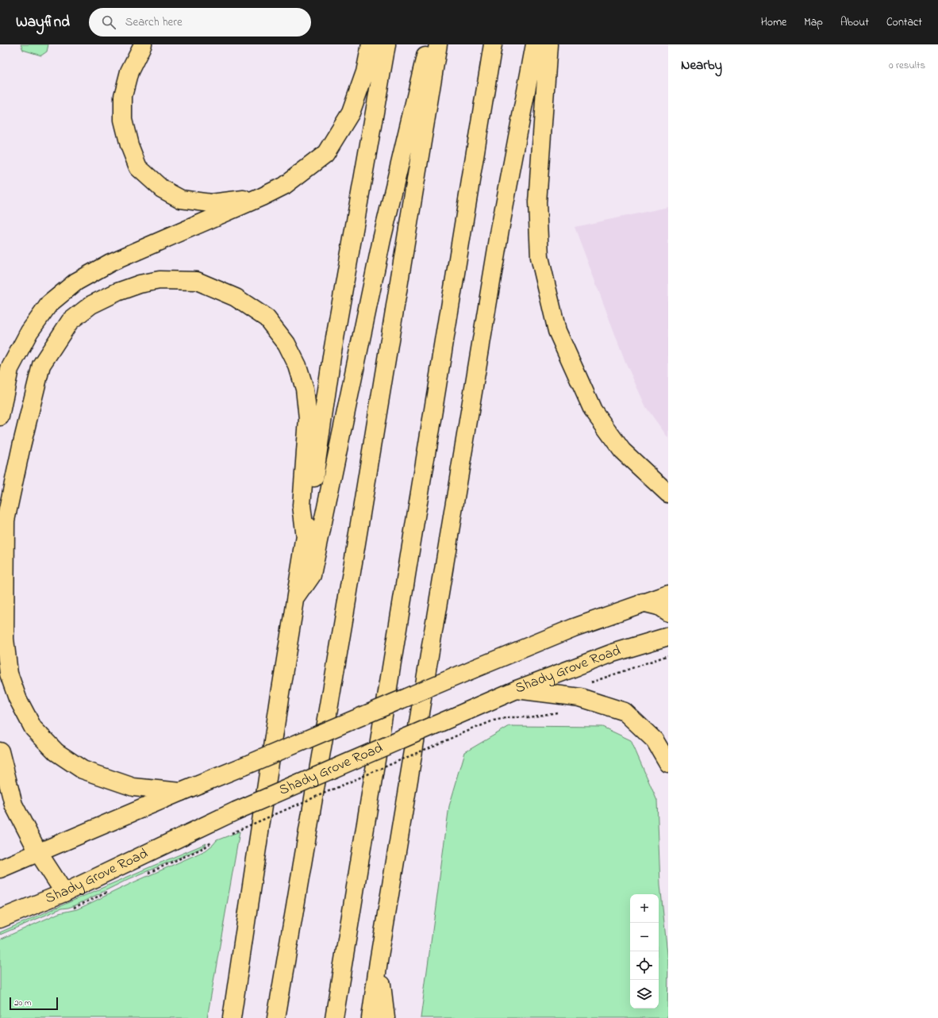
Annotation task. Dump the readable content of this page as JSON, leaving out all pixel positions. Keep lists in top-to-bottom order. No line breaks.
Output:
{"streets":{"main road":["Shady Grove Road"]},"scale_bar":"20 m","page":{"header":"Wayfind","search":"Search here","nav":["Home","Map","About","Contact"],"heading":["Nearby","0 results"],"map_buttons":["+","−"],"scale":"20 m"}}
